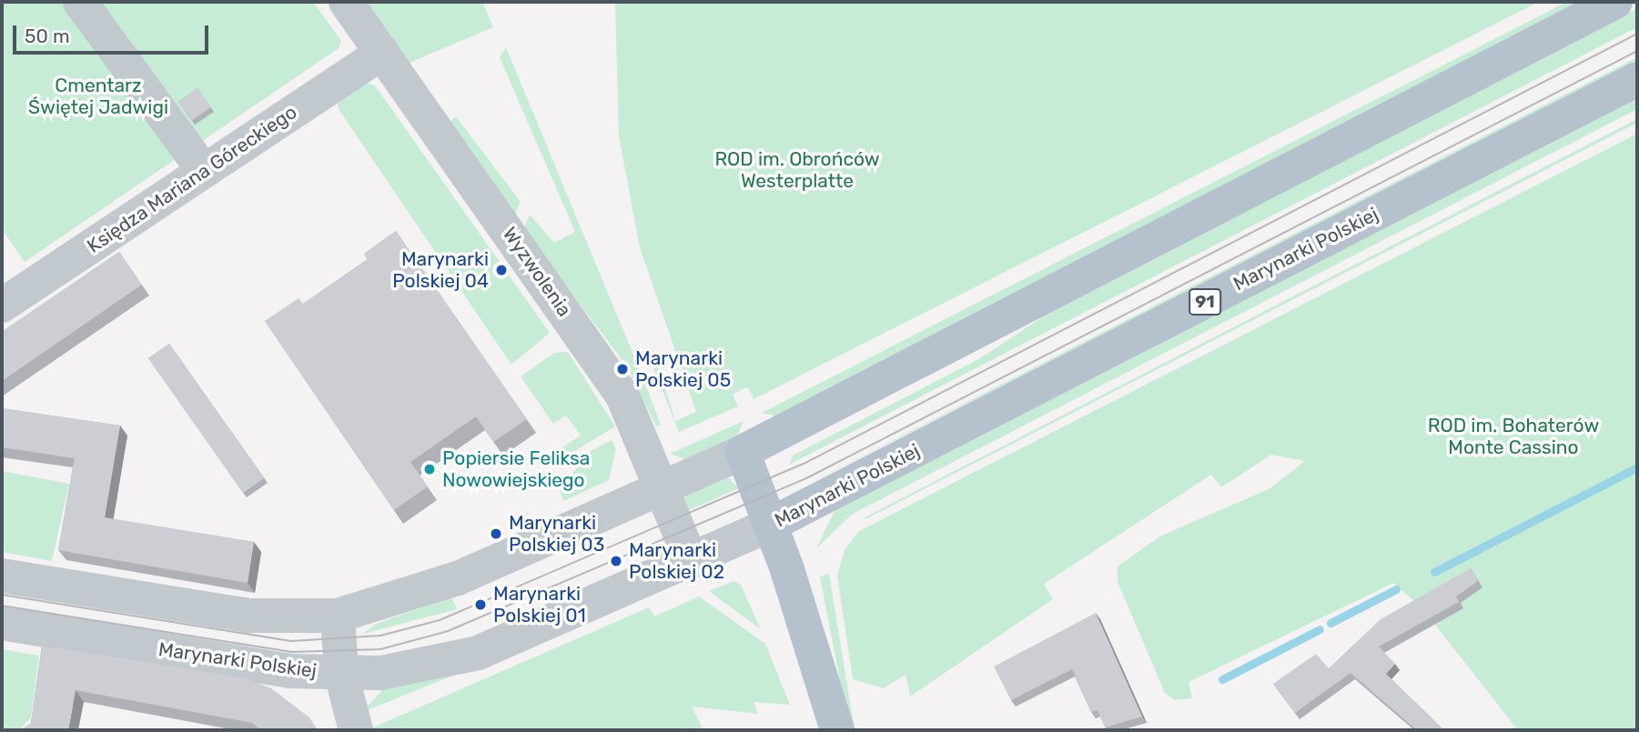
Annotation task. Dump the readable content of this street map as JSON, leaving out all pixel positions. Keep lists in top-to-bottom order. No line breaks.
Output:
{"streets":{"main road":["Marynarki Polskiej","91"],"street":["Księdza Mariana Góreckiego","Wyzwolenia"]},"crossings":[["Księdza Mariana Góreckiego","Wyzwolenia"],["Marynarki Polskiej","Wyzwolenia"]],"parks":["Cmentarz Świętej Jadwigi","ROD im. Obrońców Westerplatte","ROD im. Bohaterów Monte Cassino"],"places":["Marynarki Polskiej 04","Marynarki Polskiej 05","Popiersie Feliksa Nowowiejskiego","Marynarki Polskiej 03","Marynarki Polskiej 02","Marynarki Polskiej 01"],"scale_bar":"50 m"}
